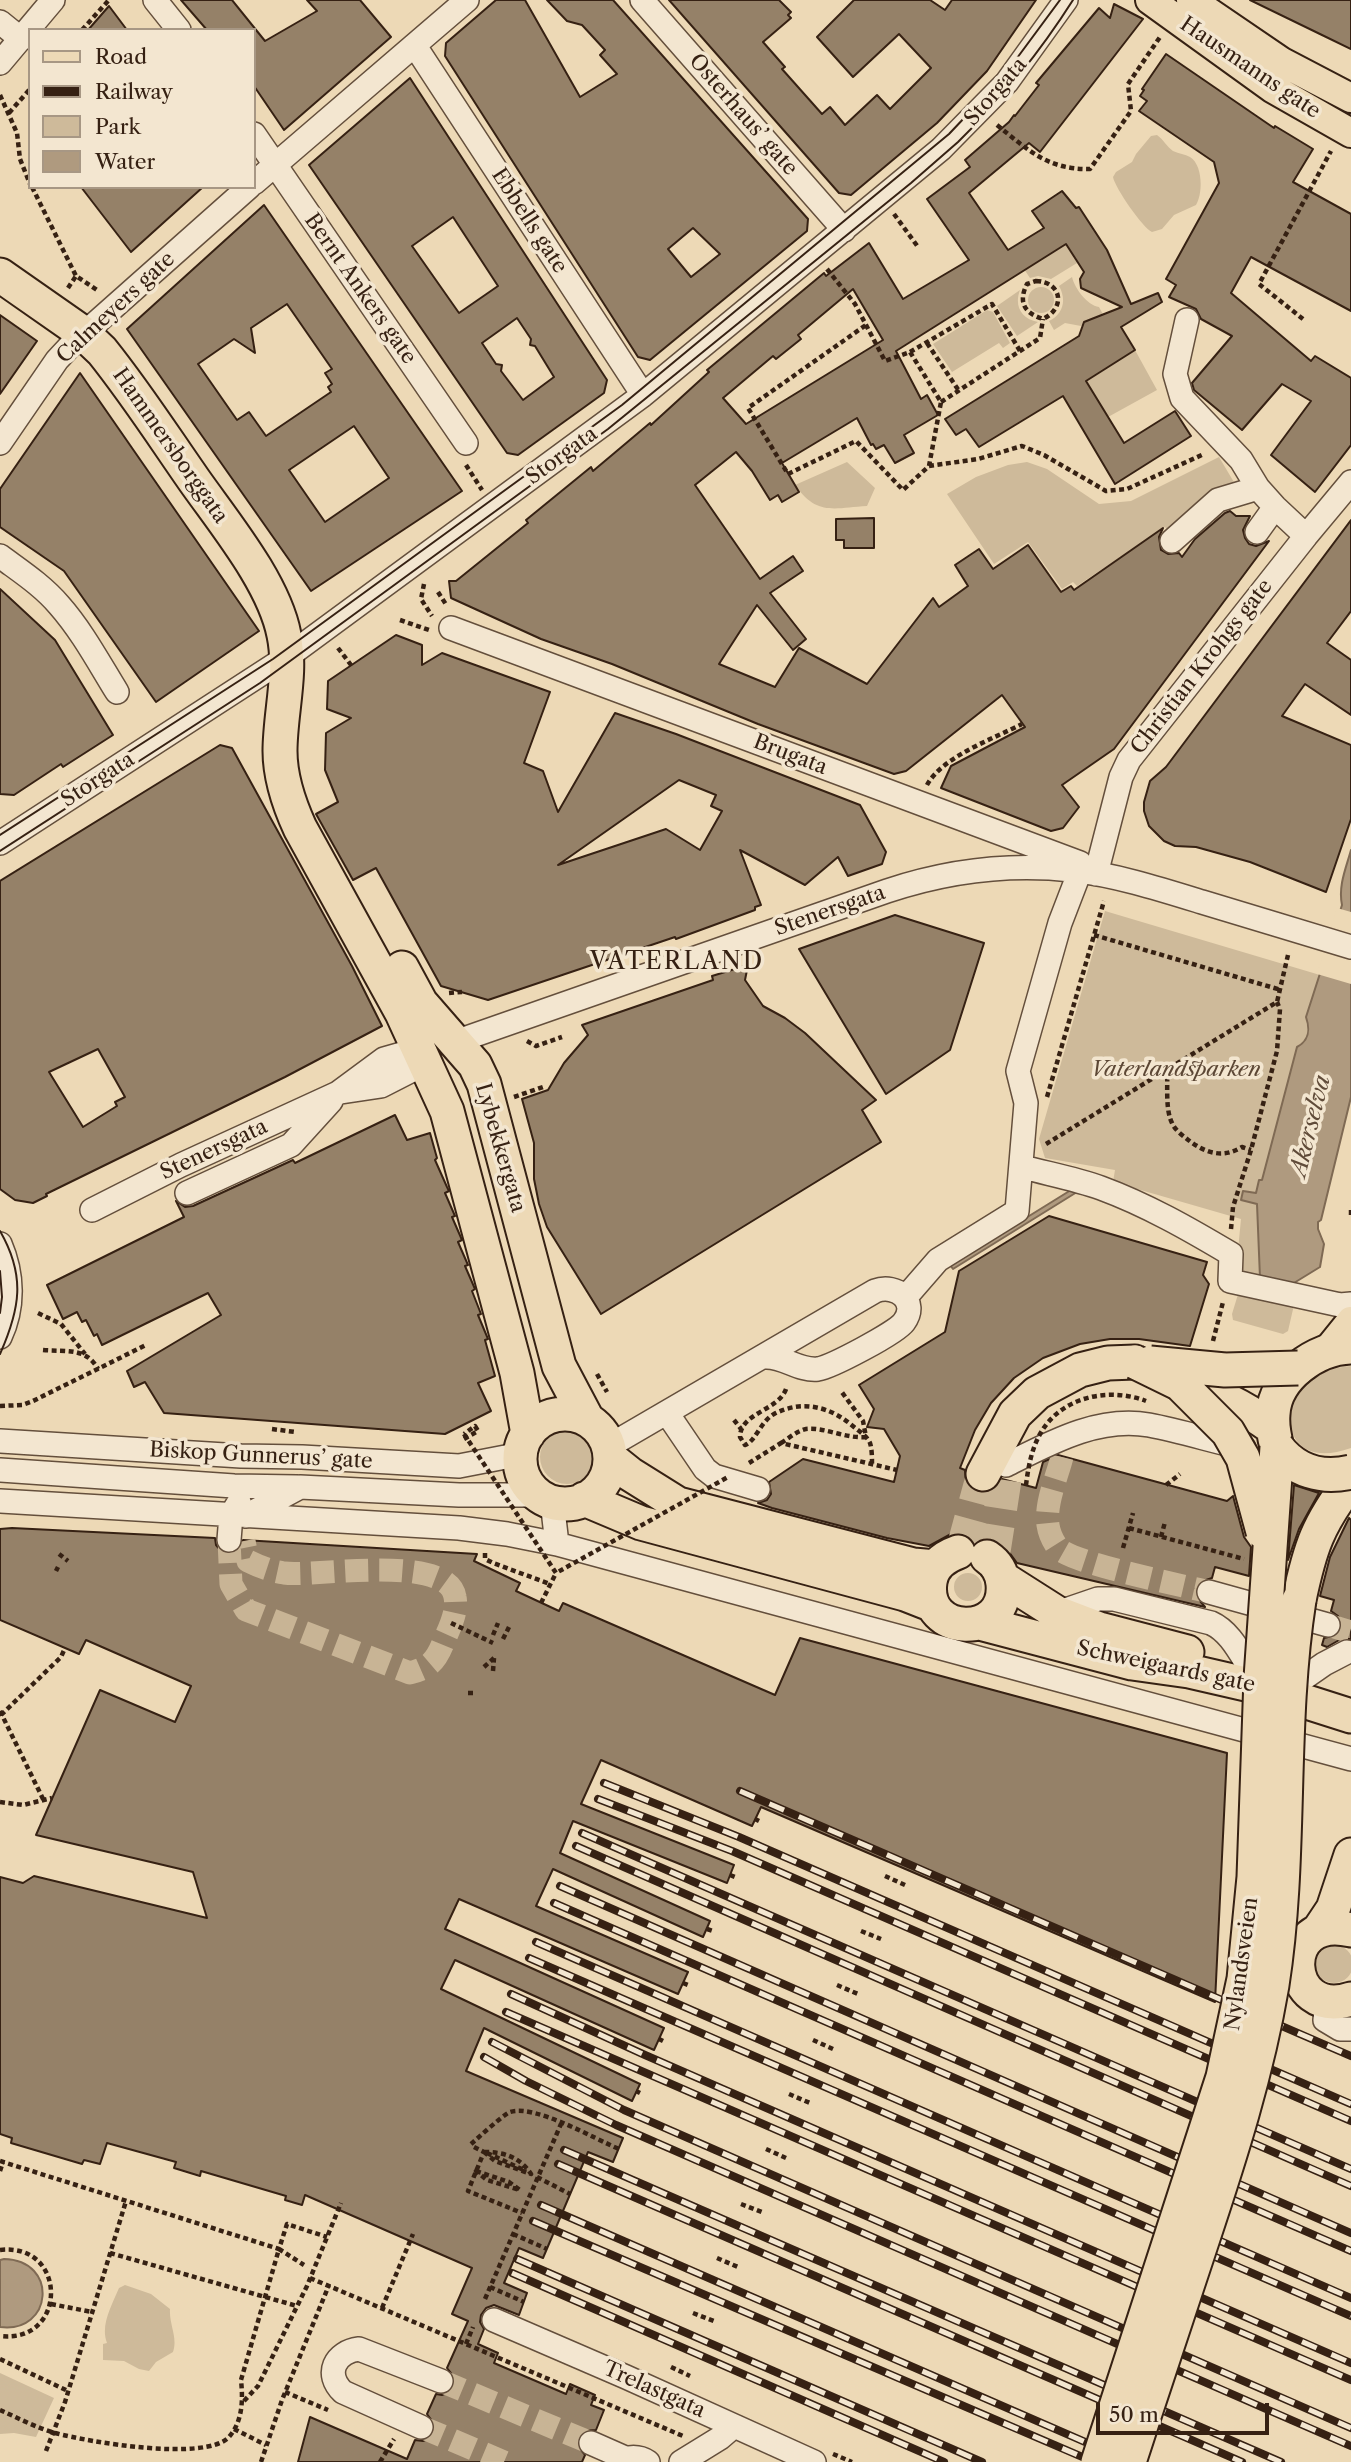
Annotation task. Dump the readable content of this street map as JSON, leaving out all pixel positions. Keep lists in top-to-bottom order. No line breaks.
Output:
{"streets":{"highway":["Hammersborggata","Lybekkergata","Schweigaards gate","Nylandsveien"],"main road":["Hausmanns gate"],"street":["Storgata","Osterhaus’ gate","Ebbells gate","Bernt Ankers gate","Calmeyers gate","Christian Krohgs gate","Brugata","Stenersgata","Biskop Gunnerus’ gate","Trelastgata"]},"crossings":[["Storgata","Osterhaus’ gate"],["Storgata","Ebbells gate"],["Storgata","Hammersborggata"],["Storgata","Lybekkergata"],["Calmeyers gate","Hammersborggata"],["Hammersborggata","Lybekkergata"],["Christian Krohgs gate","Brugata"],["Christian Krohgs gate","Stenersgata"],["Brugata","Stenersgata"],["Stenersgata","Lybekkergata"],["Lybekkergata","Biskop Gunnerus’ gate"],["Lybekkergata","Schweigaards gate"],["Biskop Gunnerus’ gate","Schweigaards gate"]],"districts":["VATERLAND"],"water":["Akerselva"],"parks":["Vaterlandsparken"],"legend":["Road","Railway","Park","Water"],"scale_bar":"50 m"}
